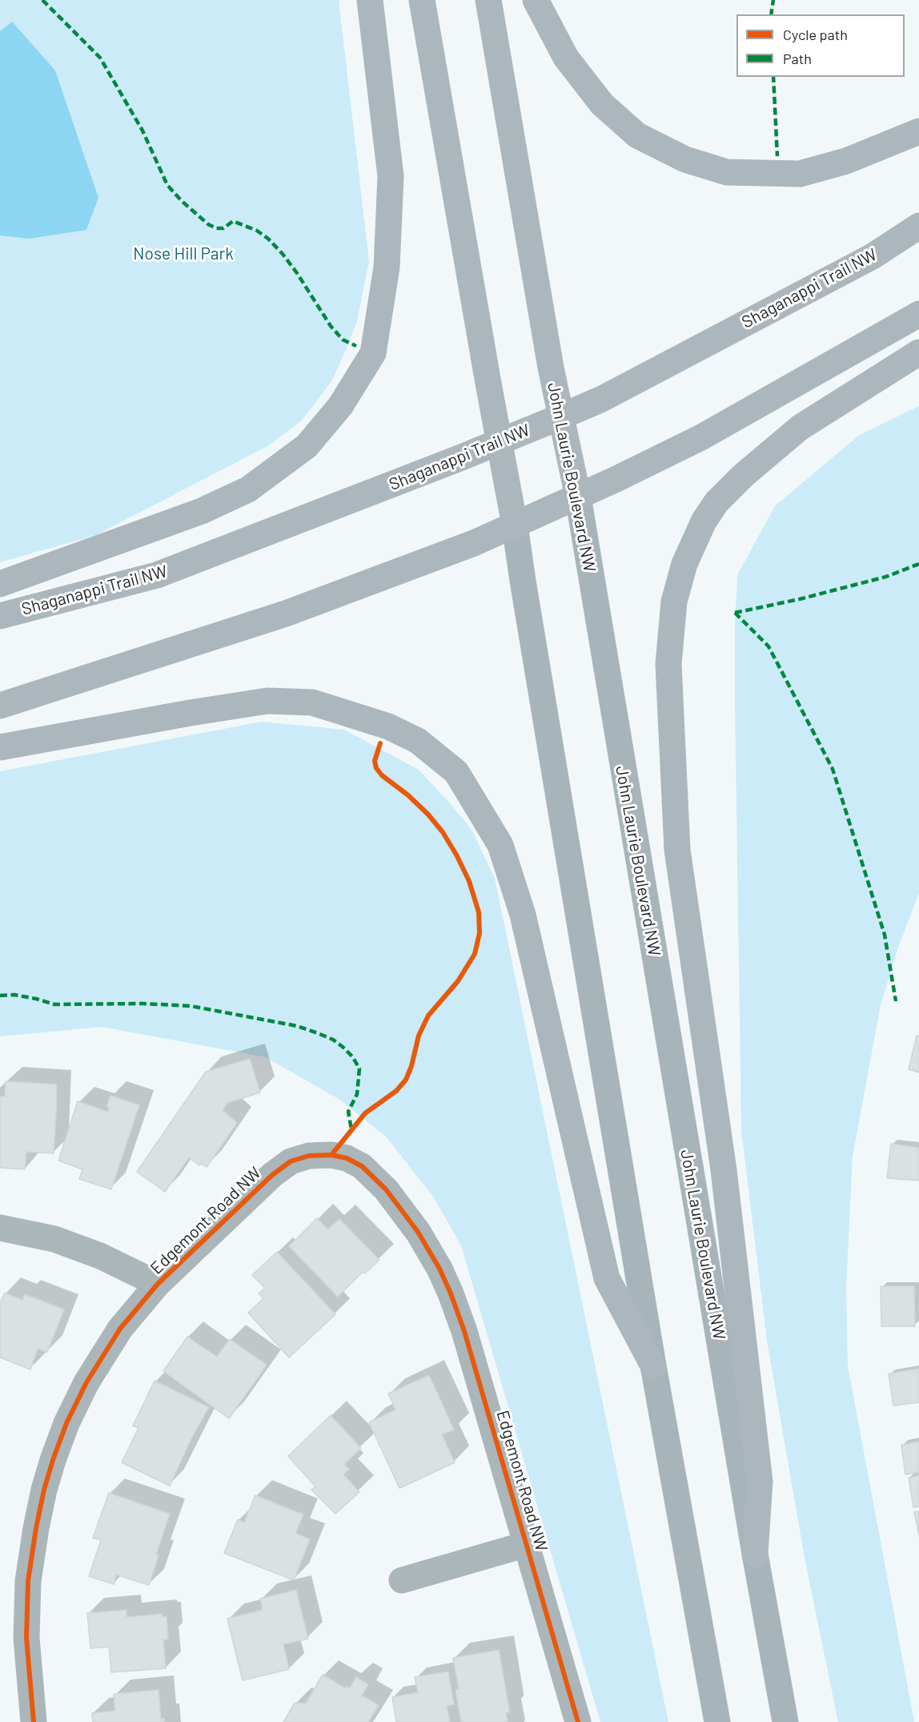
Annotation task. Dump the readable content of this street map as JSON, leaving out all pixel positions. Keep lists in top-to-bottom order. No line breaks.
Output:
{"streets":{"main road":["Shaganappi Trail NW","John Laurie Boulevard NW"],"street":["Edgemont Road NW"]},"crossings":[["Shaganappi Trail NW","John Laurie Boulevard NW"]],"parks":["Nose Hill Park"],"legend":["Cycle path","Path"]}
